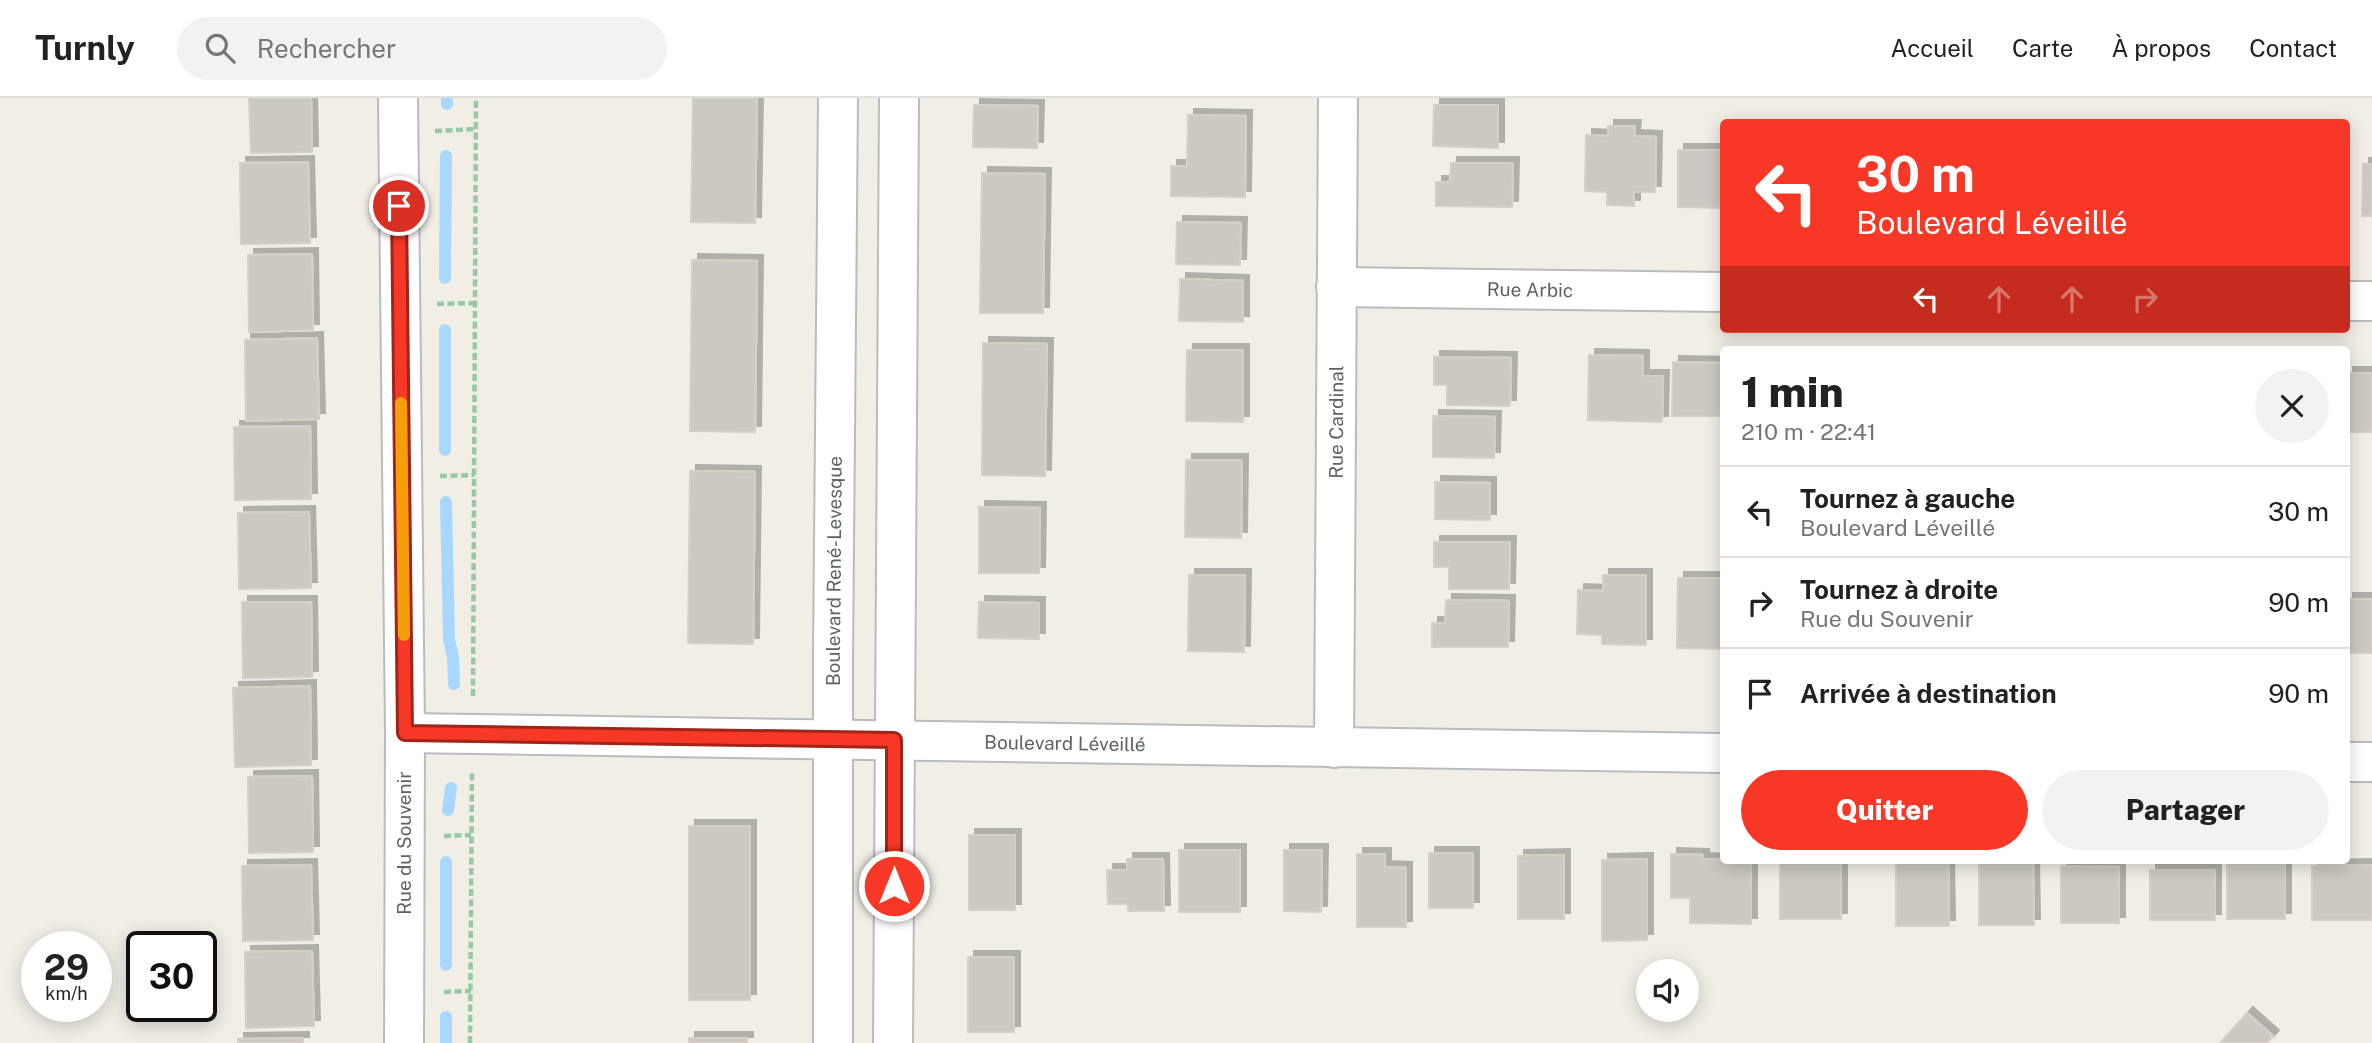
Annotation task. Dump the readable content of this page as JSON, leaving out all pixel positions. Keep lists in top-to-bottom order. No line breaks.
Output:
{"streets":{"street":["Rue Arbic","Rue Cardinal","Boulevard René-Levesque","Boulevard Léveillé","Rue du Souvenir"]},"crossings":[["Rue Arbic","Rue Cardinal"],["Rue Cardinal","Boulevard Léveillé"],["Boulevard René-Levesque","Boulevard Léveillé"],["Boulevard Léveillé","Rue du Souvenir"]],"page":{"header":"Turnly","search":"Rechercher","nav":["Accueil","Carte","À propos","Contact"],"turn":["30 m","Boulevard Léveillé"],"heading":["1 min","210 m · 22:41"],"list":[{"name":"Tournez à gauche","note":"Boulevard Léveillé","value":"30 m"},{"name":"Tournez à droite","note":"Rue du Souvenir","value":"90 m"},{"name":"Arrivée à destination","value":"90 m"}],"buttons":["Quitter","Partager"],"speed":"29 km/h","limit":"30"}}
